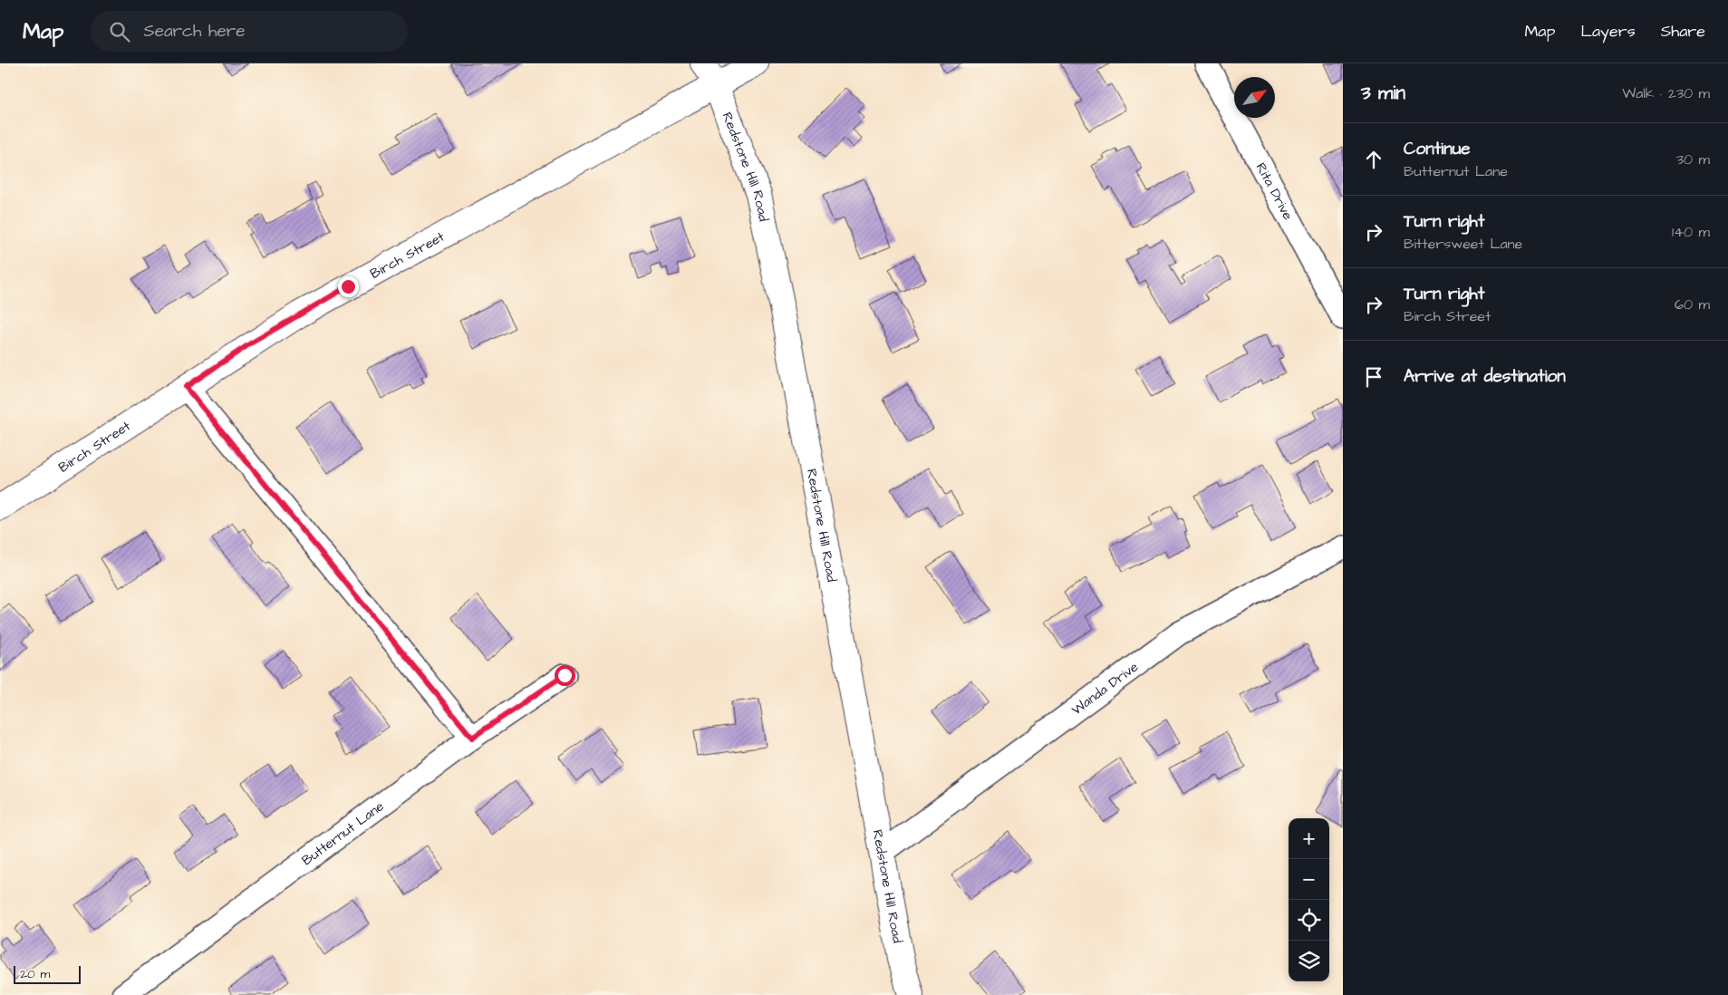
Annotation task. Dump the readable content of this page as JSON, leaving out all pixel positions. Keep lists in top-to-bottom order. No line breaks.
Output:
{"streets":{"main road":["Redstone Hill Road","Birch Street"],"street":["Rita Drive","Wanda Drive","Butternut Lane"]},"crossings":[["Redstone Hill Road","Birch Street"],["Redstone Hill Road","Wanda Drive"]],"scale_bar":"20 m","north":"top right","page":{"header":"Map","search":"Search here","nav":["Map","Layers","Share"],"heading":["3 min","Walk · 230 m"],"list":[["Continue","Butternut Lane","30 m"],["Turn right","Bittersweet Lane","140 m"],["Turn right","Birch Street","60 m"],"Arrive at destination"],"map_buttons":["+","−"],"scale":"20 m"}}
